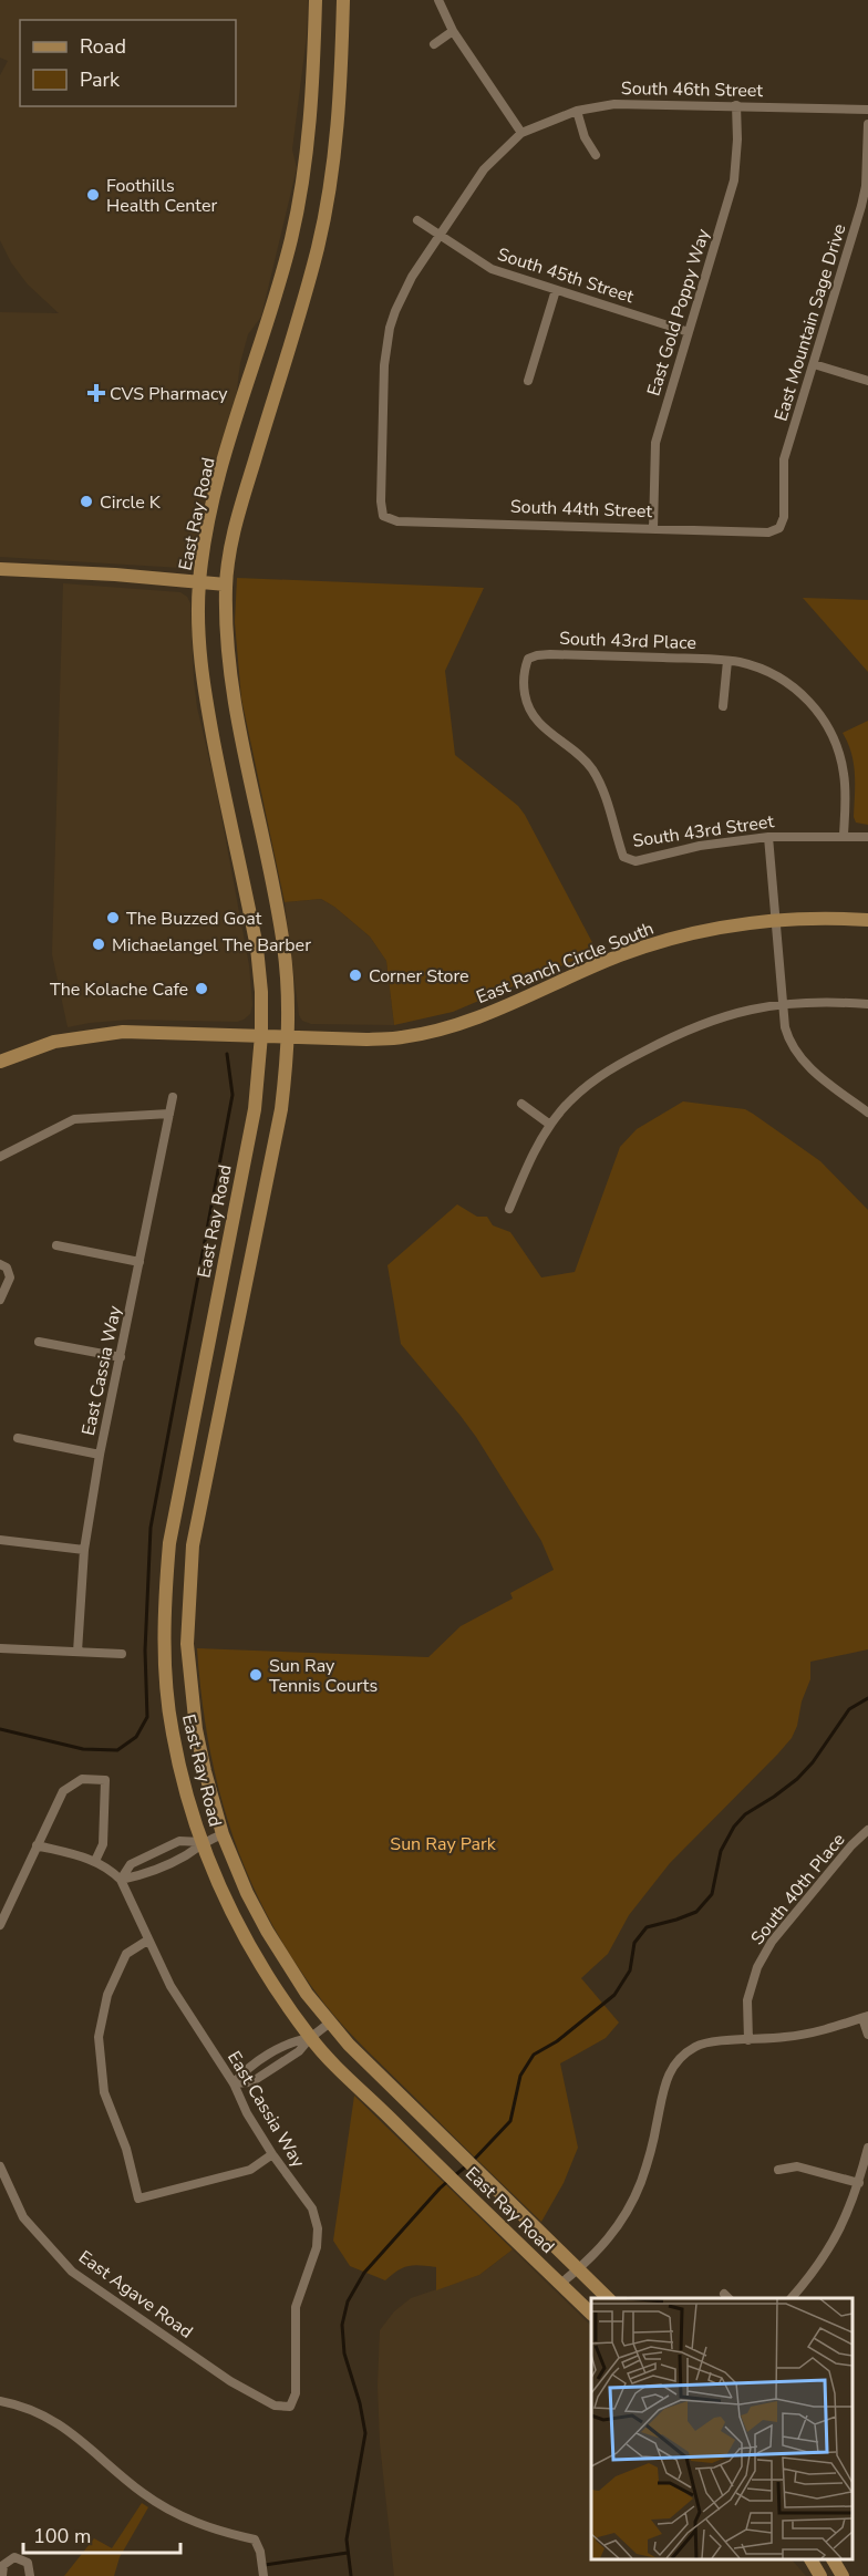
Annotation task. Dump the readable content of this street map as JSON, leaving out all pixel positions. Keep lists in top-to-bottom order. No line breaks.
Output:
{"streets":{"main road":["East Ray Road","East Ranch Circle South"],"street":["South 46th Street","South 45th Street","East Gold Poppy Way","East Mountain Sage Drive","South 44th Street","South 43rd Place","South 43rd Street","East Cassia Way","South 40th Place","East Agave Road"]},"crossings":[["South 46th Street","East Gold Poppy Way"],["South 45th Street","East Gold Poppy Way"],["South 45th Street","South 44th Street"],["East Gold Poppy Way","South 44th Street"],["East Mountain Sage Drive","South 44th Street"],["East Ray Road","East Ranch Circle South"],["South 43rd Place","South 43rd Street"],["East Cassia Way","East Agave Road"]],"parks":["Sun Ray Park"],"places":{"other":["Foothills Health Center","Circle K","The Buzzed Goat","Michaelangel The Barber","Corner Store","The Kolache Cafe","Sun Ray Tennis Courts"],"health":["CVS Pharmacy"]},"legend":["Road","Park"],"scale_bar":"100 m"}
